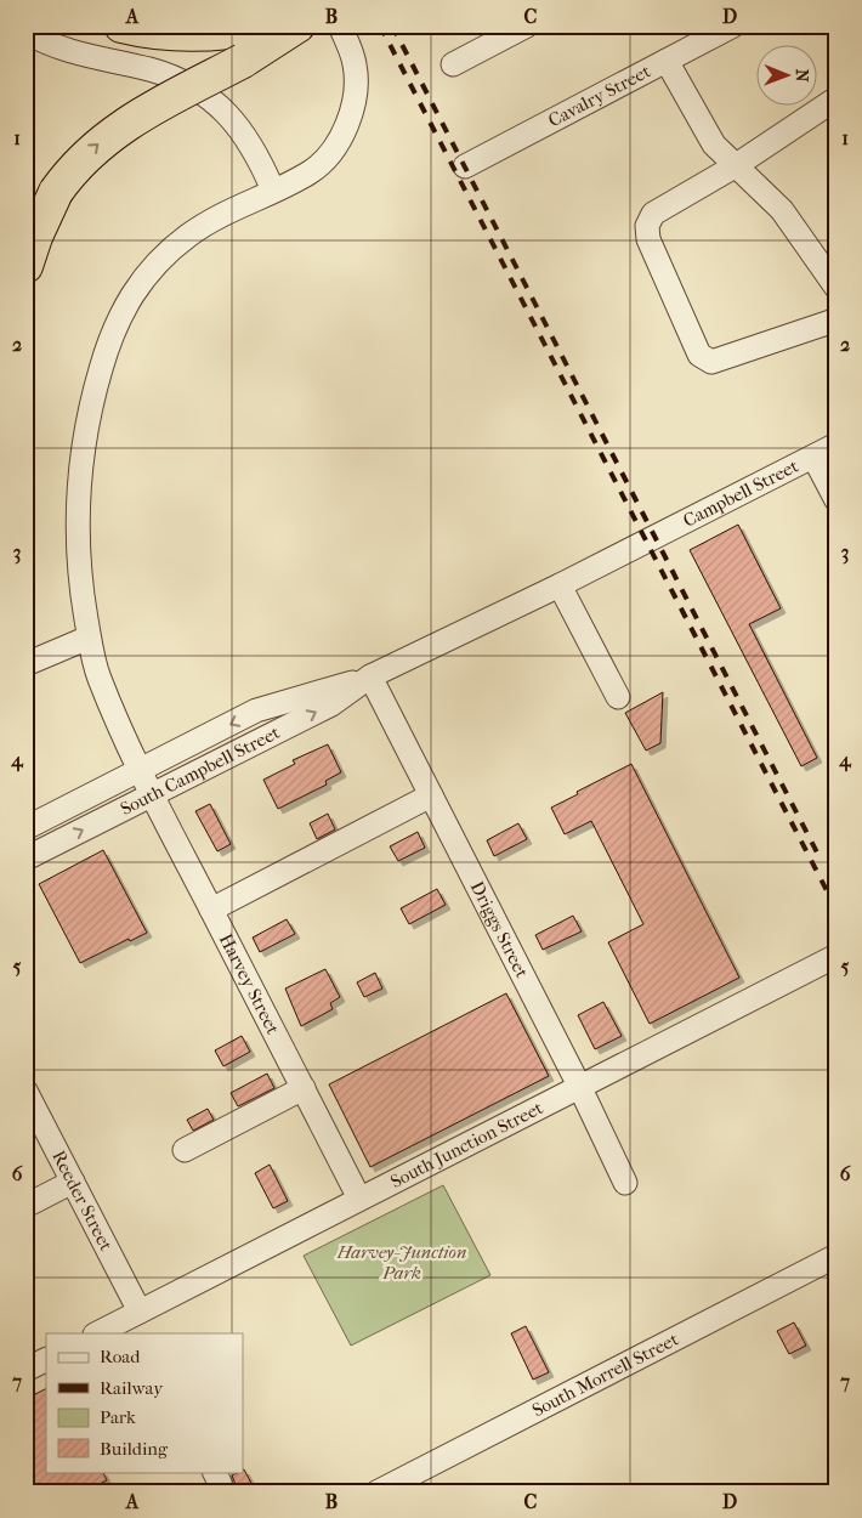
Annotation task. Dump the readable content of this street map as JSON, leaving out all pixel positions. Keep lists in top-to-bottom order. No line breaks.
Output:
{"streets":{"street":["Cavalry Street","Campbell Street","South Campbell Street","Driggs Street","Harvey Street","South Junction Street","Reeder Street","South Morrell Street"]},"crossings":[["Campbell Street","South Campbell Street"],["South Campbell Street","Driggs Street"],["South Campbell Street","Harvey Street"],["Driggs Street","South Junction Street"],["Harvey Street","South Junction Street"],["South Junction Street","Reeder Street"]],"parks":["Harvey-Junction Park"],"legend":["Road","Railway","Park","Building"],"north":"right","grid":{"columns":["A","B","C","D"],"rows":["1","2","3","4","5","6","7"]}}
